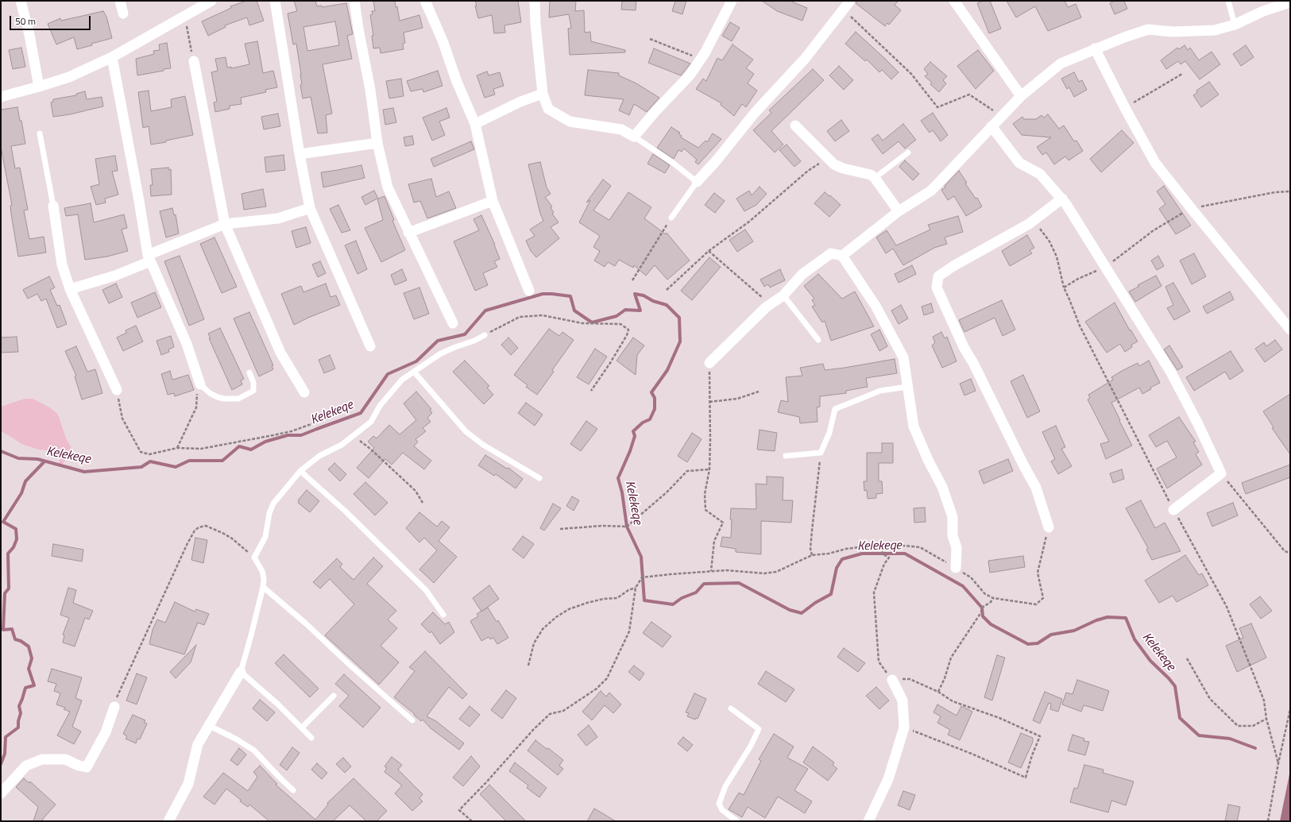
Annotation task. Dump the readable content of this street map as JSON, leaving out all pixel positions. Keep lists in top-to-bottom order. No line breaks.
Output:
{"water":["Kelekeqe"],"scale_bar":"50 m"}
